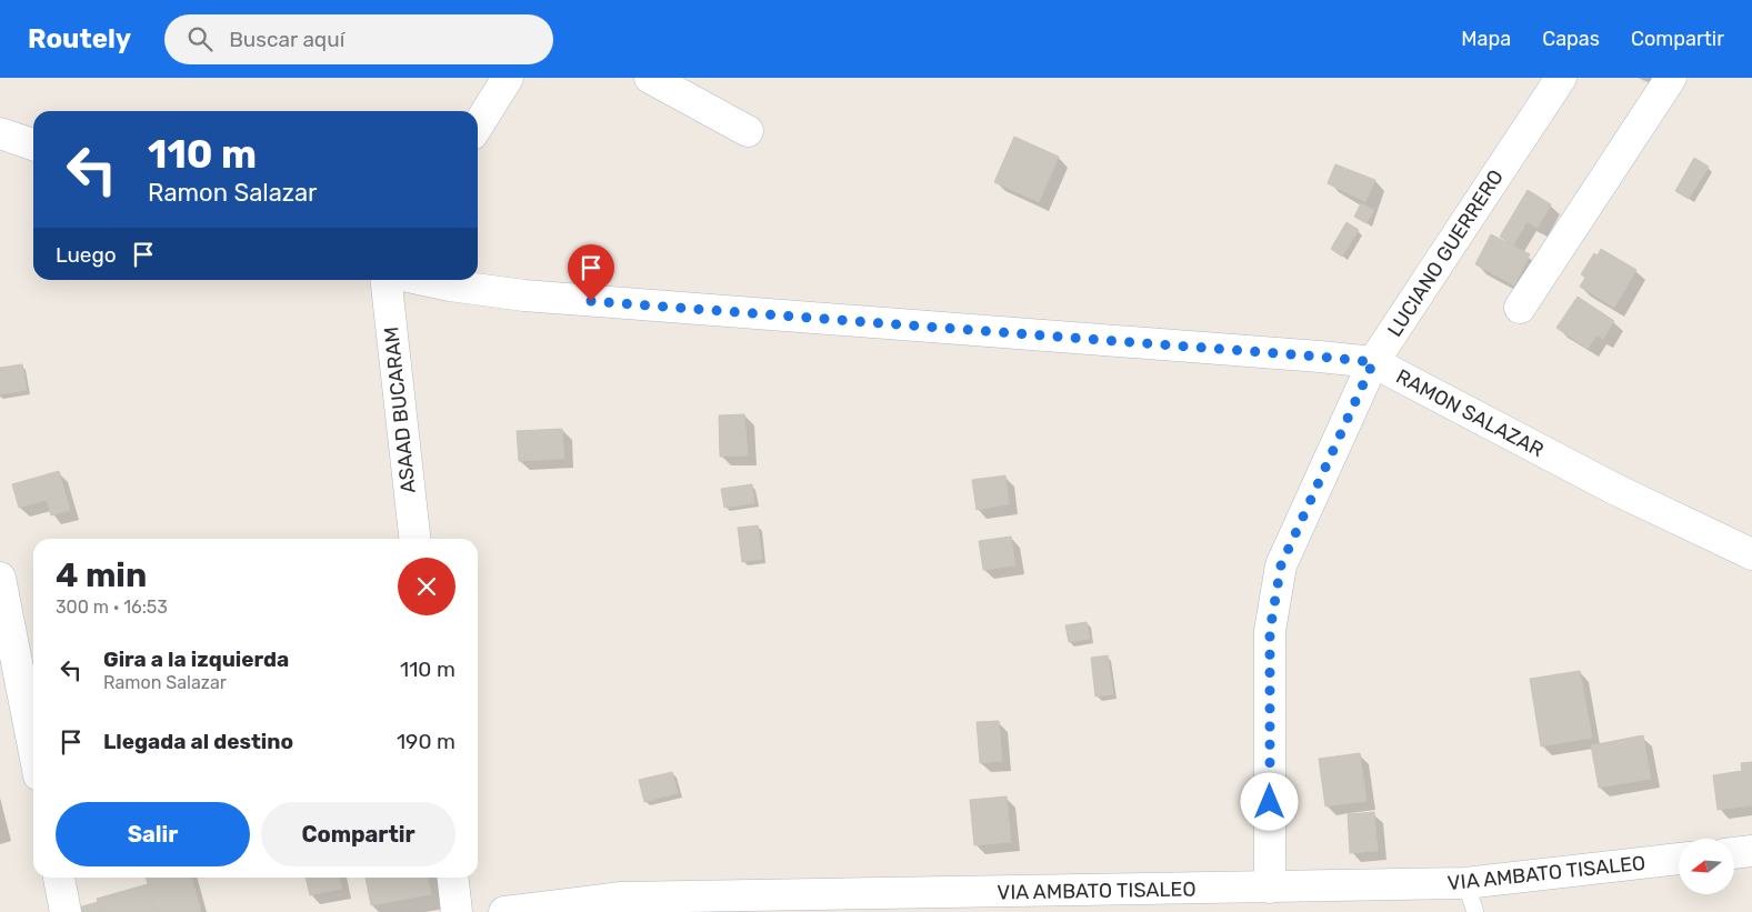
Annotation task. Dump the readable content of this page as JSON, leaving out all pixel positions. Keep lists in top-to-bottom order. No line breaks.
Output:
{"streets":{"street":["LUCIANO GUERRERO","ASAAD BUCARAM","RAMON SALAZAR","VIA AMBATO TISALEO"]},"crossings":[["LUCIANO GUERRERO","RAMON SALAZAR"],["LUCIANO GUERRERO","VIA AMBATO TISALEO"]],"north":"left","page":{"header":"Routely","search":"Buscar aquí","nav":["Mapa","Capas","Compartir"],"turn":["110 m","Ramon Salazar"],"then":"Luego","heading":["4 min","300 m · 16:53"],"list":[{"name":"Gira a la izquierda","note":"Ramon Salazar","value":"110 m"},{"name":"Llegada al destino","value":"190 m"}],"buttons":["Salir","Compartir"]}}
